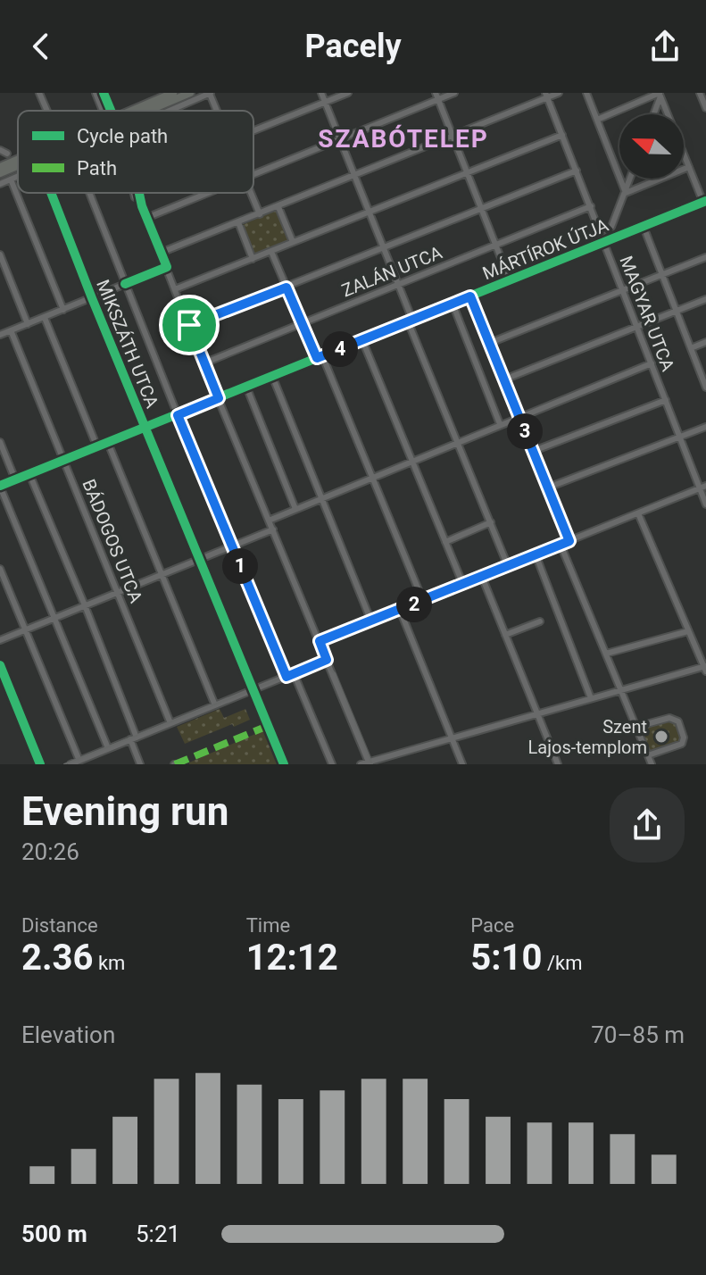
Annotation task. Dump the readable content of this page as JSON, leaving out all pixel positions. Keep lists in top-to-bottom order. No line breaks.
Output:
{"streets":{"street":["MÁRTÍROK ÚTJA","ZALÁN UTCA","MAGYAR UTCA","MIKSZÁTH UTCA","BÁDOGOS UTCA"]},"crossings":[["MÁRTÍROK ÚTJA","MAGYAR UTCA"],["MÁRTÍROK ÚTJA","MIKSZÁTH UTCA"],["MÁRTÍROK ÚTJA","BÁDOGOS UTCA"],["ZALÁN UTCA","MAGYAR UTCA"]],"districts":["SZABÓTELEP"],"places":["Szent Lajos-templom"],"legend":["Cycle path","Path"],"north":"left","page":{"header":"Pacely","pins":["4","3","1","2"],"heading":["Evening run","20:26"],"stats":[["Distance","2.36 km"],["Time","12:12"],["Pace","5:10 /km"]],"chart":["Elevation","70–85 m"],"list":[{"name":"500 m","note":"5:21"}]}}
